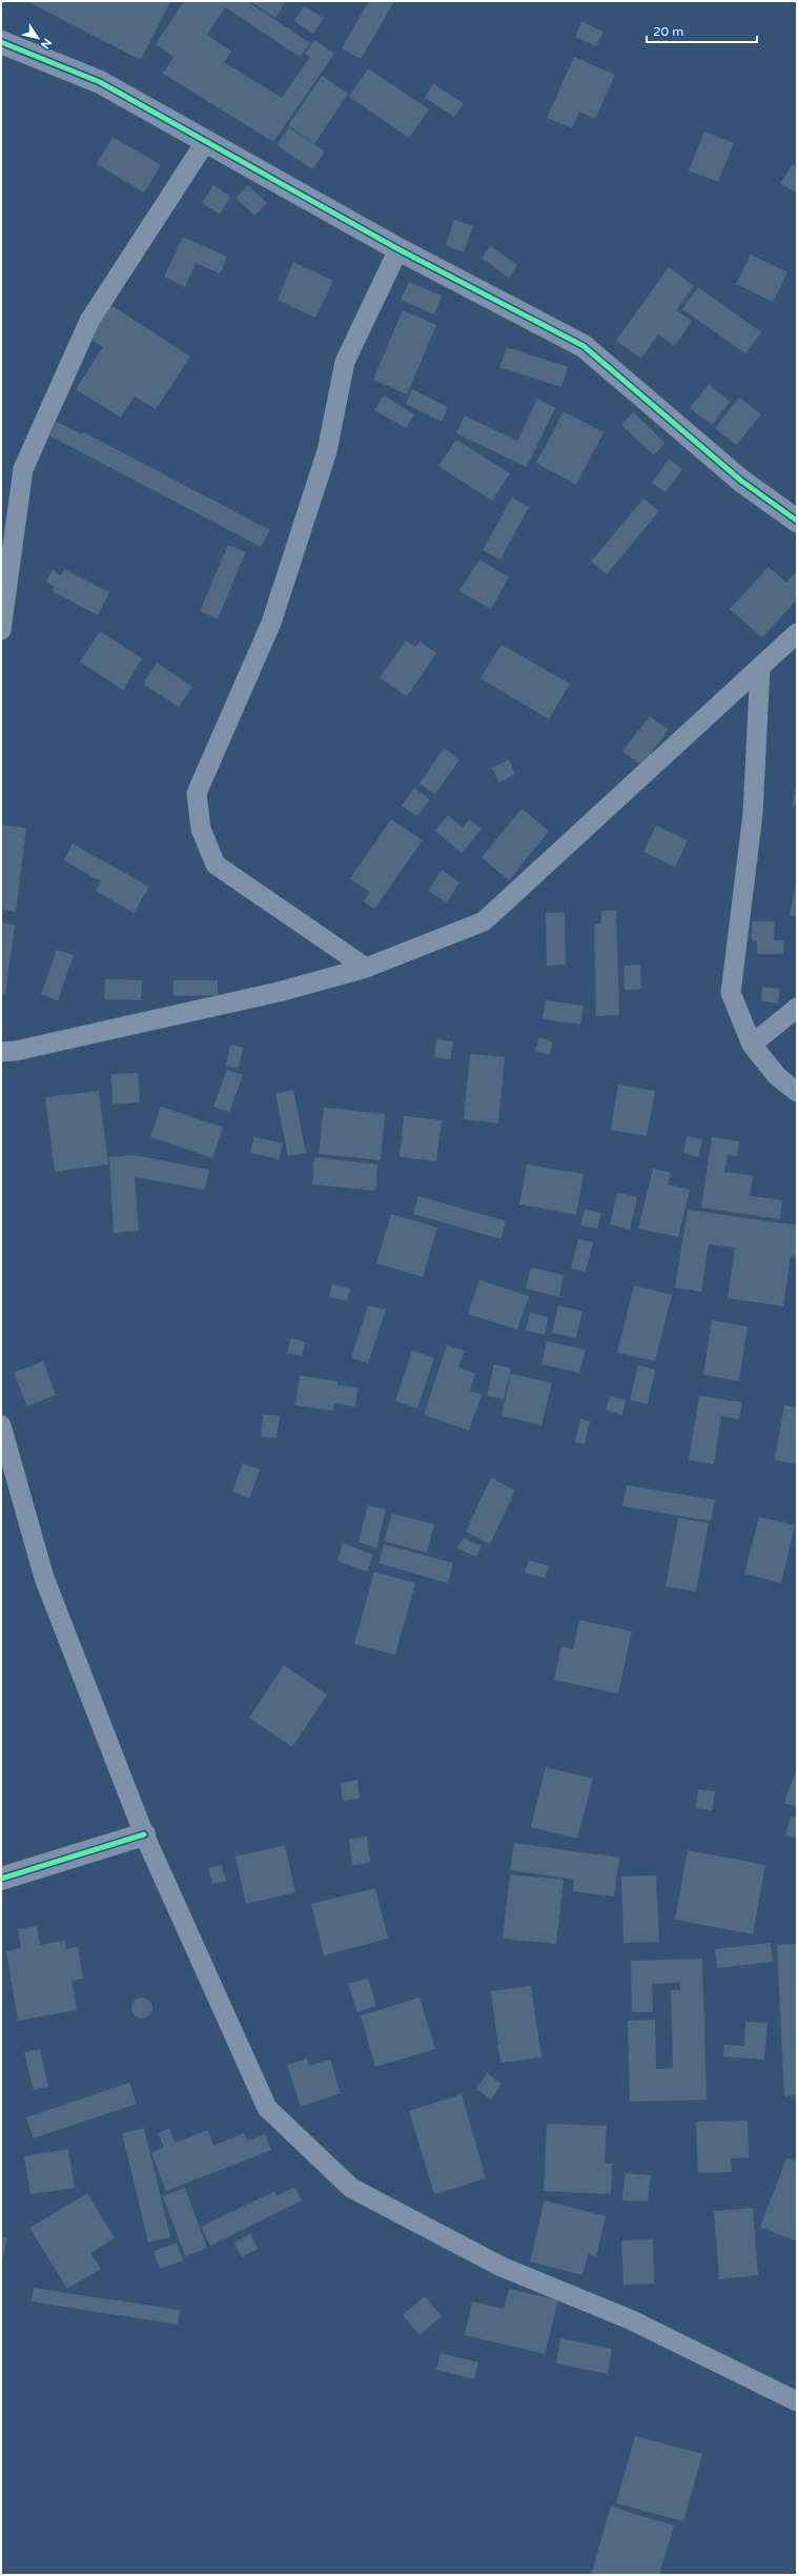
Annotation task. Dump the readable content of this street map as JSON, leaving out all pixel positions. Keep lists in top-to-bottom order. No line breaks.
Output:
{"scale_bar":"20 m","north":"bottom right"}
